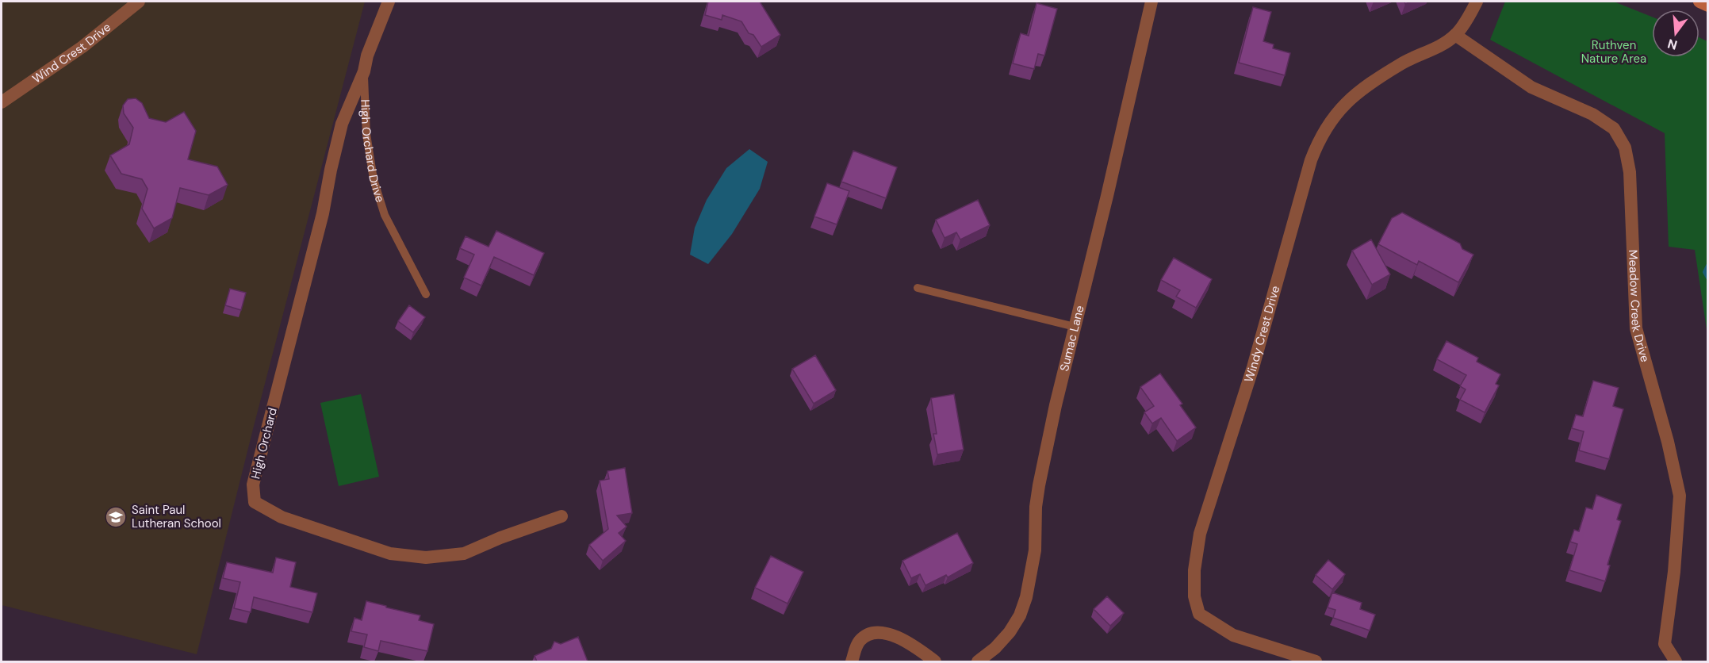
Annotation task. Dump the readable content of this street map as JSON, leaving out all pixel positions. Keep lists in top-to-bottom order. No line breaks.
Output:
{"streets":{"street":["Wind Crest Drive","High Orchard Drive","Meadow Creek Drive","Windy Crest Drive","Sumac Lane","High Orchard"]},"crossings":[["High Orchard Drive","High Orchard"],["Meadow Creek Drive","Windy Crest Drive"]],"parks":["Ruthven Nature Area"],"places":{"school or university":["Saint Paul Lutheran School"]},"north":"bottom"}
